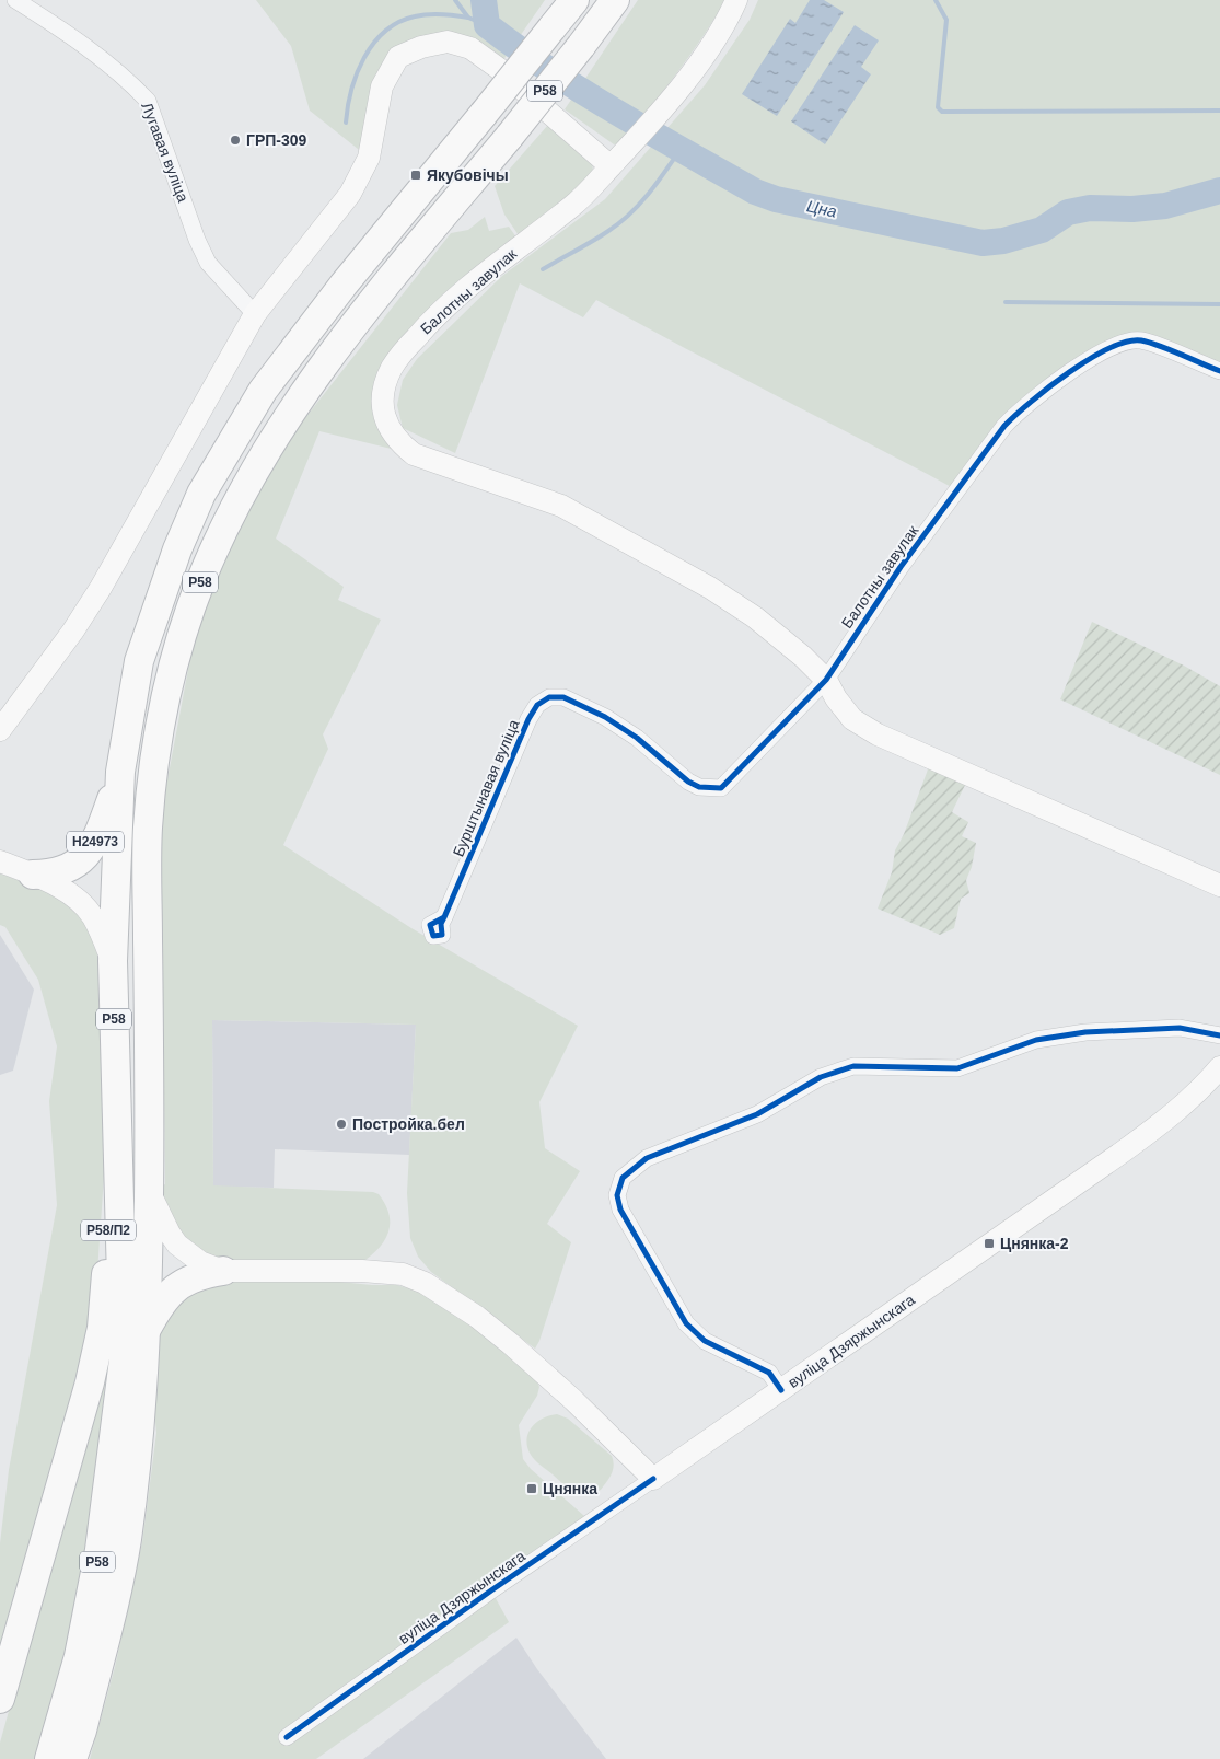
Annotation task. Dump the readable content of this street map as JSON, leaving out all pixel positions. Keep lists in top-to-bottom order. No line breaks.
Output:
{"streets":{"highway":["Р58","Н24973","Р58/П2"],"main road":["Балотны завулак","вуліца Дзяржынскага"],"street":["Лугавая вуліца","Бурштынавая вуліца"]},"crossings":[["Р58","Н24973"],["Р58","Р58/П2"],["Балотны завулак","Бурштынавая вуліца"]],"water":["Цна"],"places":{"other":["ГРП-309","Постройка.бел"],"transit":["Якубовічы","Цнянка-2","Цнянка"]}}
